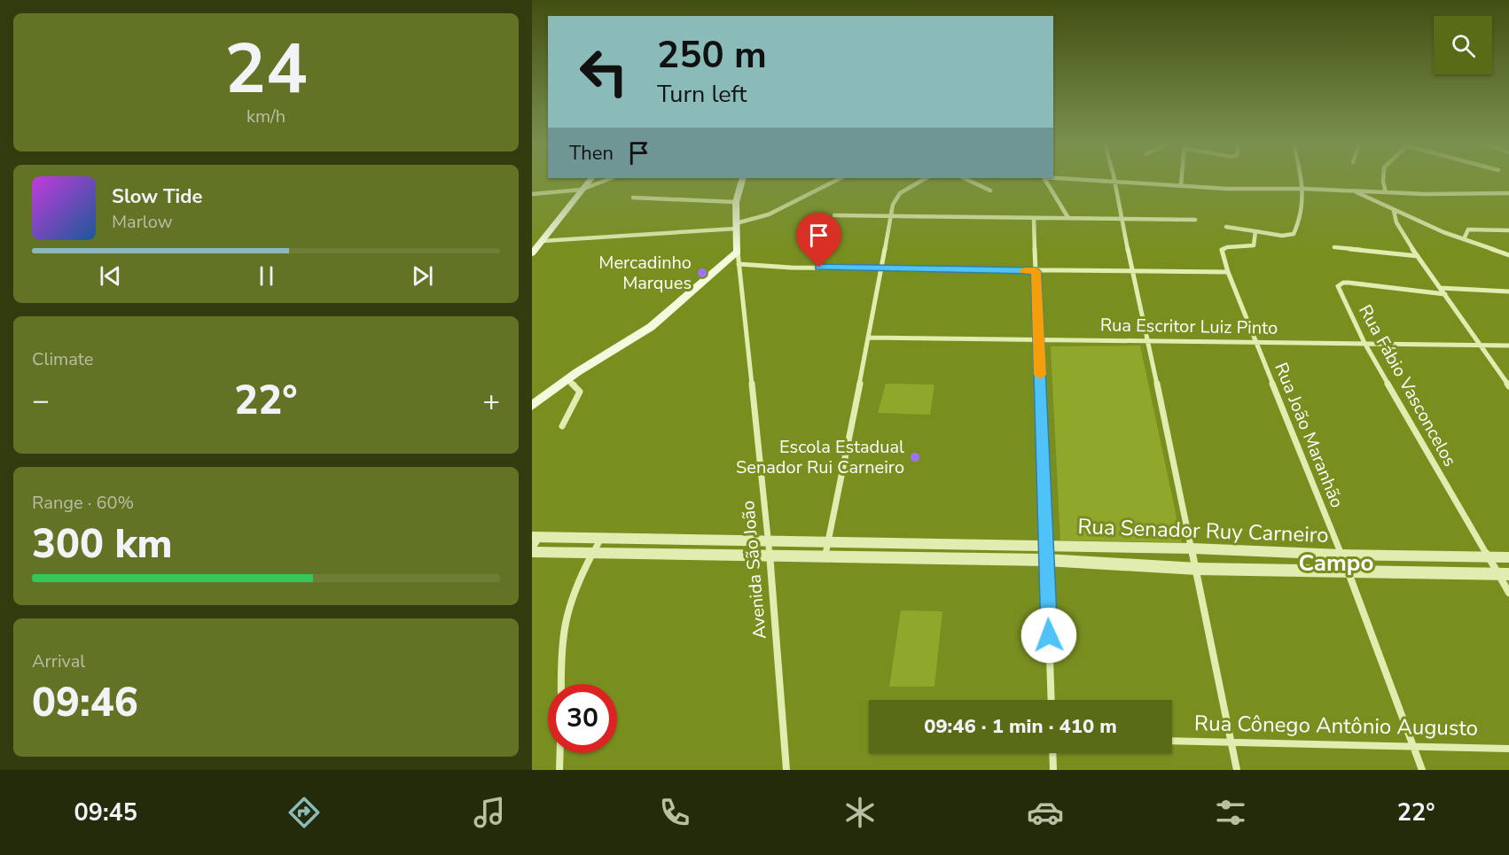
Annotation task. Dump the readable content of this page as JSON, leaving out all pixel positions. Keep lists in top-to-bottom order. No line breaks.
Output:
{"streets":{"main road":["Avenida São João"],"street":["Rua Escritor Luiz Pinto","Rua Fábio Vasconcelos","Rua João Maranhão","Rua Senador Ruy Carneiro","Rua Cônego Antônio Augusto"]},"crossings":[["Rua Escritor Luiz Pinto","Rua Fábio Vasconcelos"],["Rua Escritor Luiz Pinto","Rua João Maranhão"],["Rua Fábio Vasconcelos","Rua Senador Ruy Carneiro"],["Rua João Maranhão","Rua Senador Ruy Carneiro"],["Rua João Maranhão","Rua Cônego Antônio Augusto"],["Rua Senador Ruy Carneiro","Avenida São João"]],"districts":["Campo"],"places":["Mercadinho Marques","Escola Estadual Senador Rui Carneiro"],"page":{"tile":[["24","km/h"],"Climate",["Range · 60%","300 km"],["Arrival","09:46"]],"turn":["250 m","Turn left"],"then":"Then","song":["Slow Tide","Marlow"],"heat":["−","22°","+"],"limit":"30","trip":"09:46 · 1 min · 410 m","tabs":["09:45","22°"]}}
